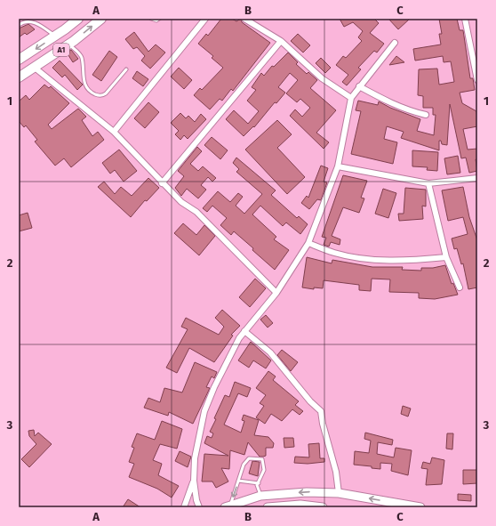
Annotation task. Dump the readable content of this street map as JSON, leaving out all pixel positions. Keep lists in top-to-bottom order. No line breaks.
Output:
{"streets":{"highway":["A1"]},"grid":{"columns":["A","B","C"],"rows":["1","2","3"]}}
